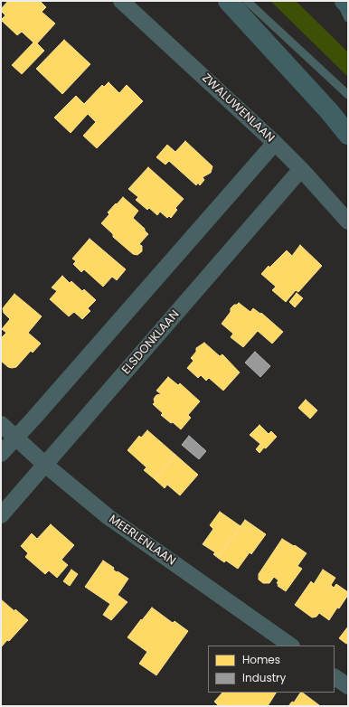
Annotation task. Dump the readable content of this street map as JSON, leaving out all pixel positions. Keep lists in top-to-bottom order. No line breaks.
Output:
{"streets":{"street":["ZWALUWENLAAN","ELSDONKLAAN","MEERLENLAAN"]},"crossings":[["ZWALUWENLAAN","ELSDONKLAAN"],["ELSDONKLAAN","MEERLENLAAN"]],"legend":["Homes","Industry"]}
